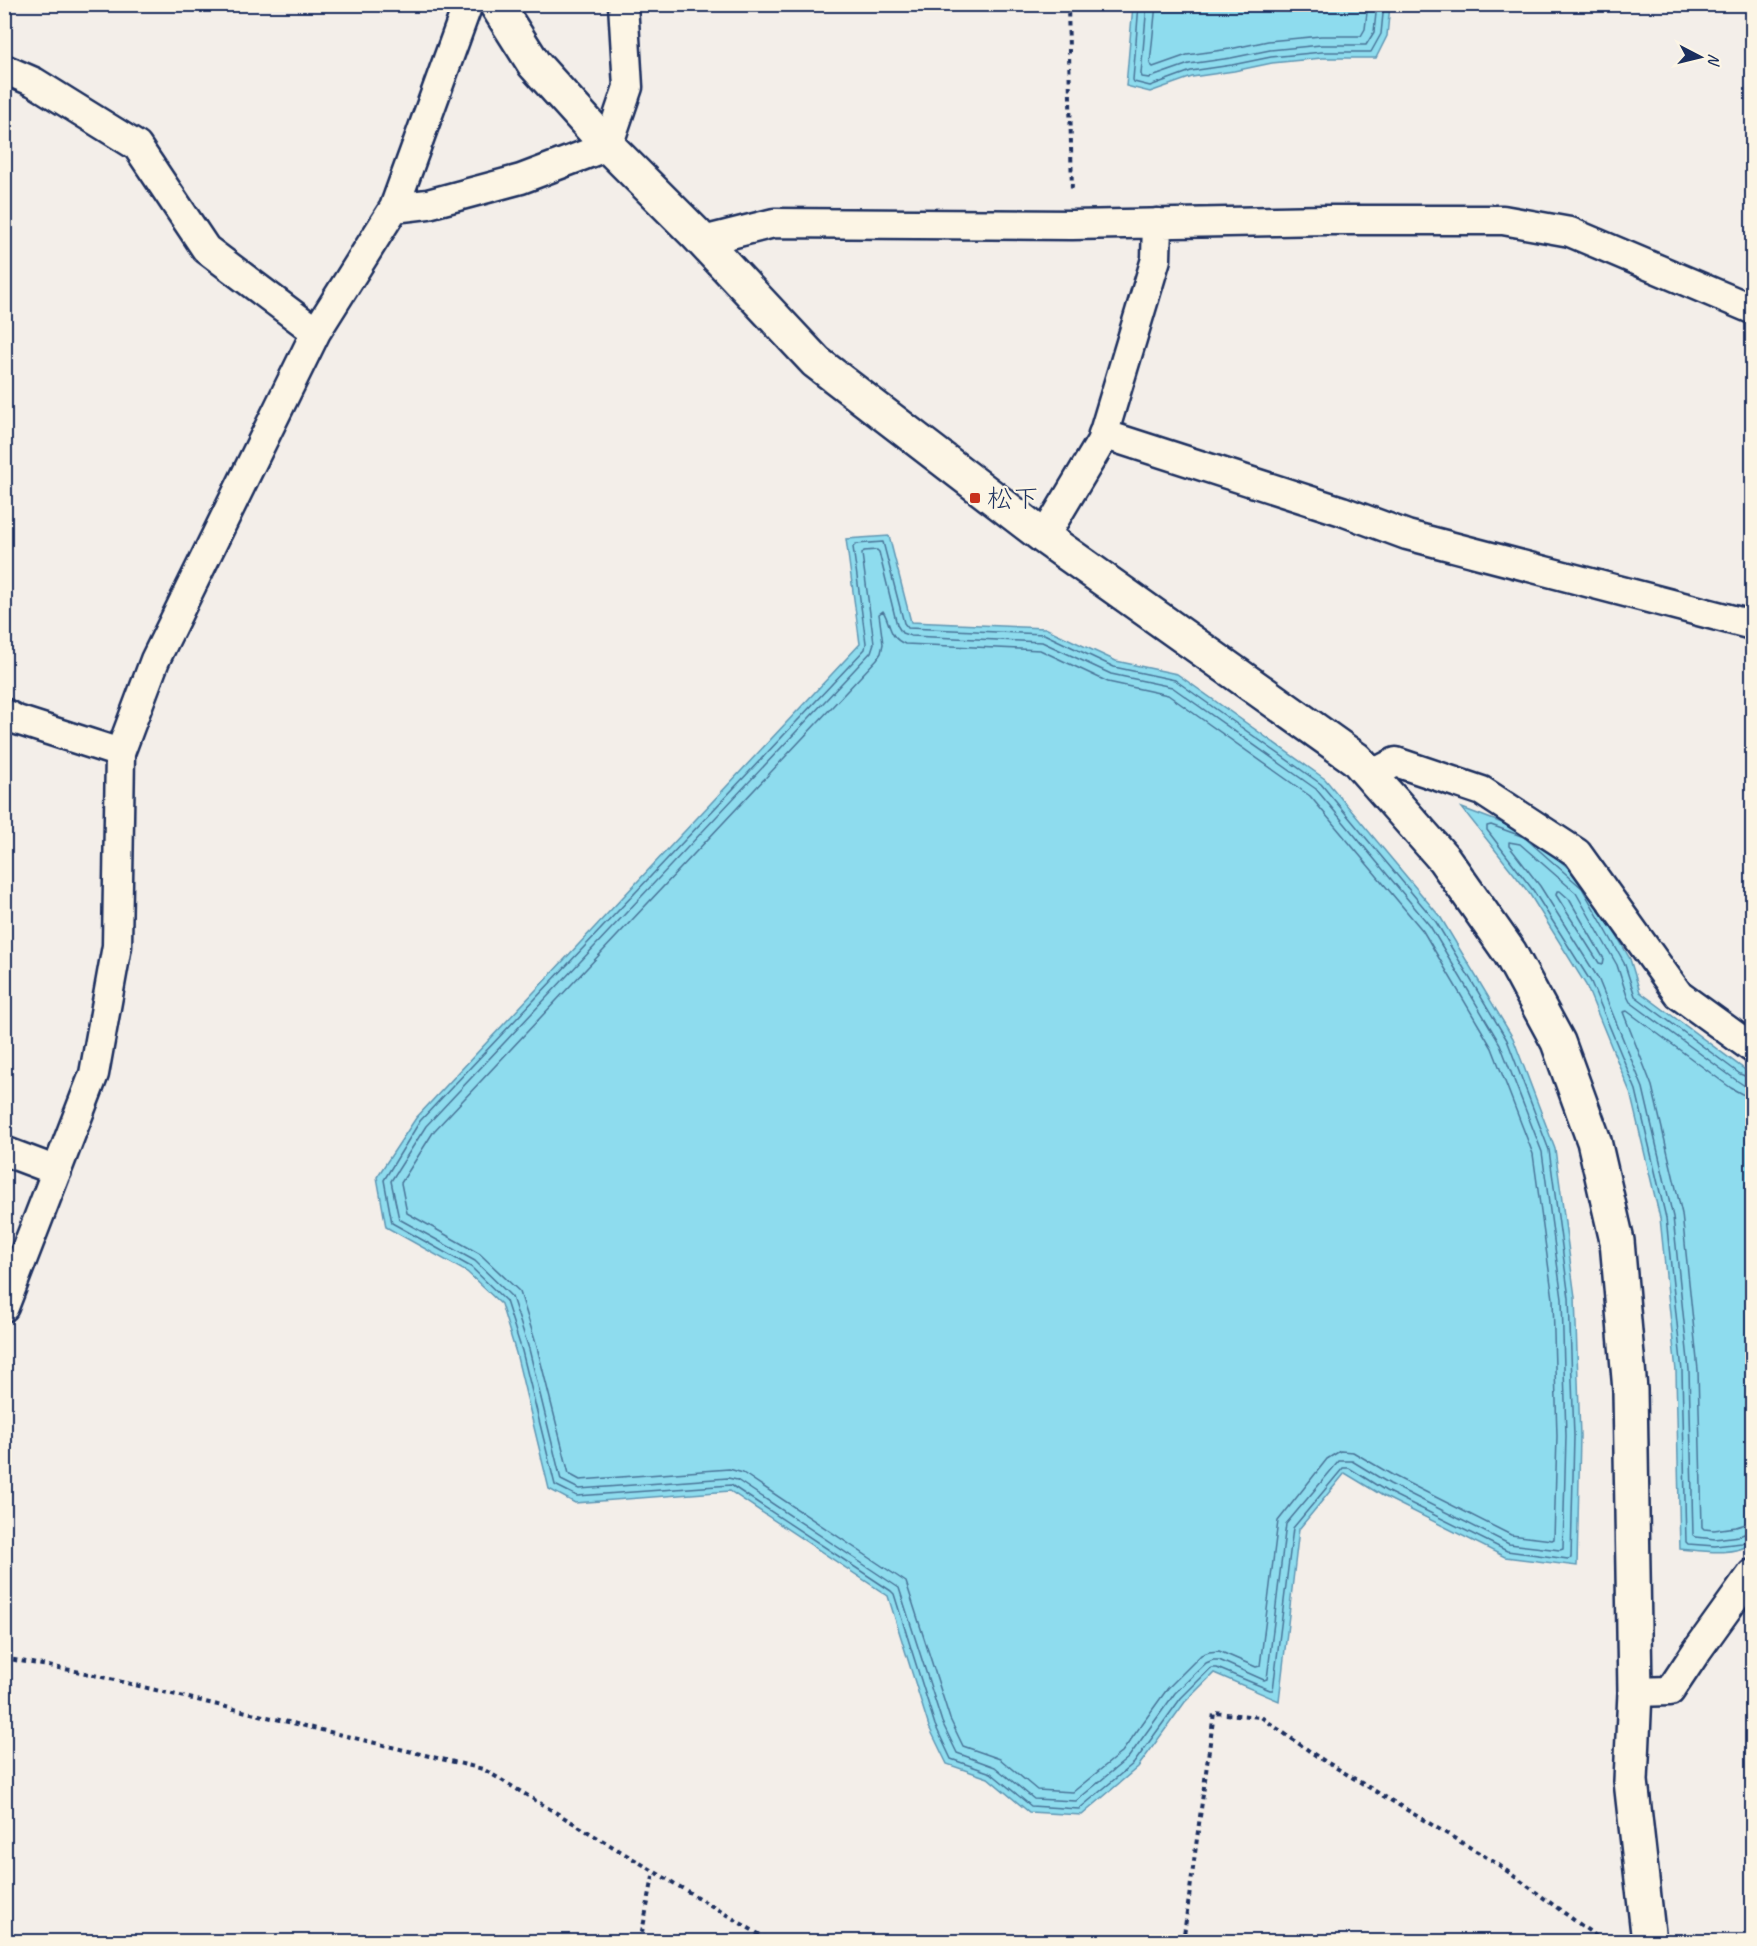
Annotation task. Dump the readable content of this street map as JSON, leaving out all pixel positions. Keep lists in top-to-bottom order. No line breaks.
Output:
{"places":{"transit":["松下"]},"north":"right"}
